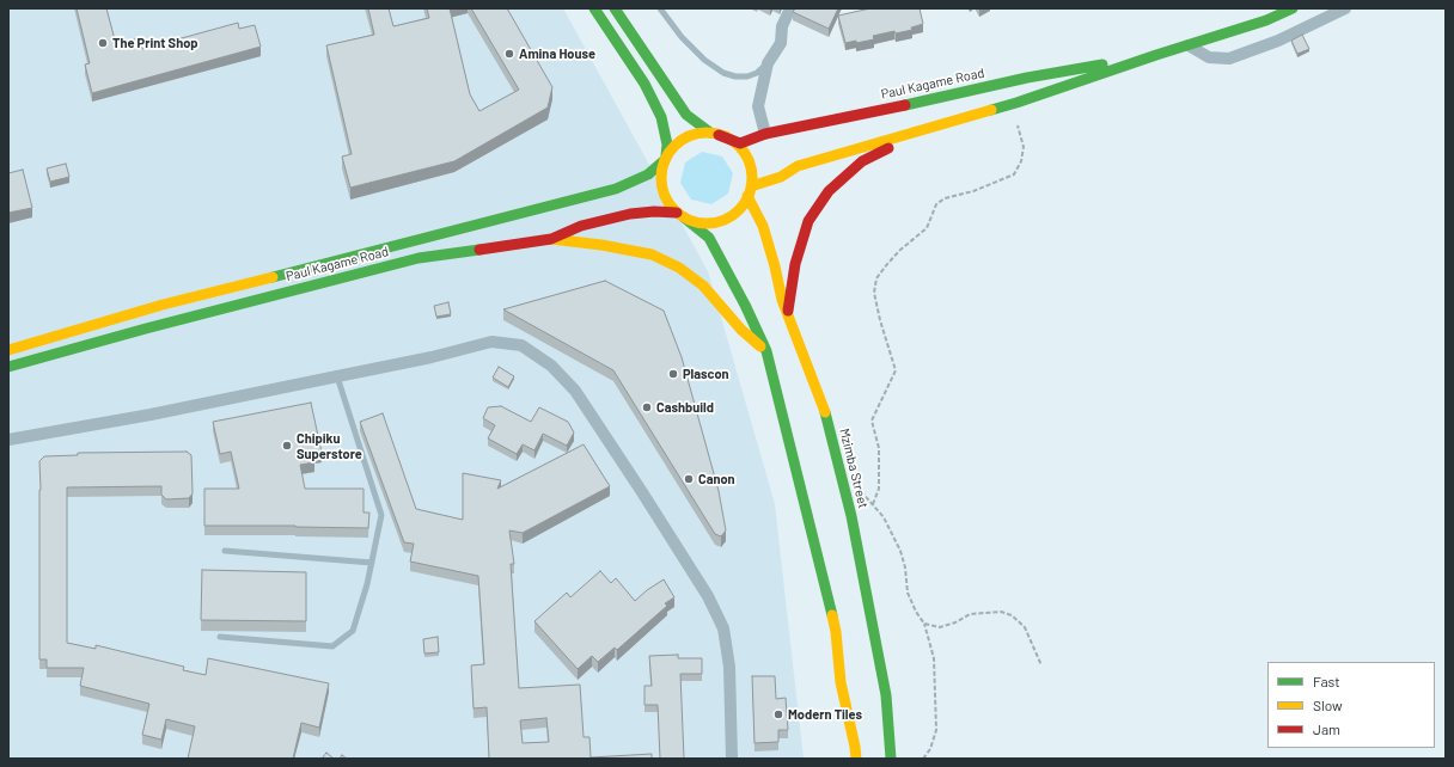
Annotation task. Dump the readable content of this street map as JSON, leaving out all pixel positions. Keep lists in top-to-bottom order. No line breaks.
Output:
{"streets":{"main road":["Paul Kagame Road","Mzimba Street"]},"crossings":[["Paul Kagame Road","Mzimba Street"]],"places":["The Print Shop","Amina House","Plascon","Cashbuild","Chipiku Superstore","Canon","Modern Tiles"],"legend":["Fast","Slow","Jam"]}
